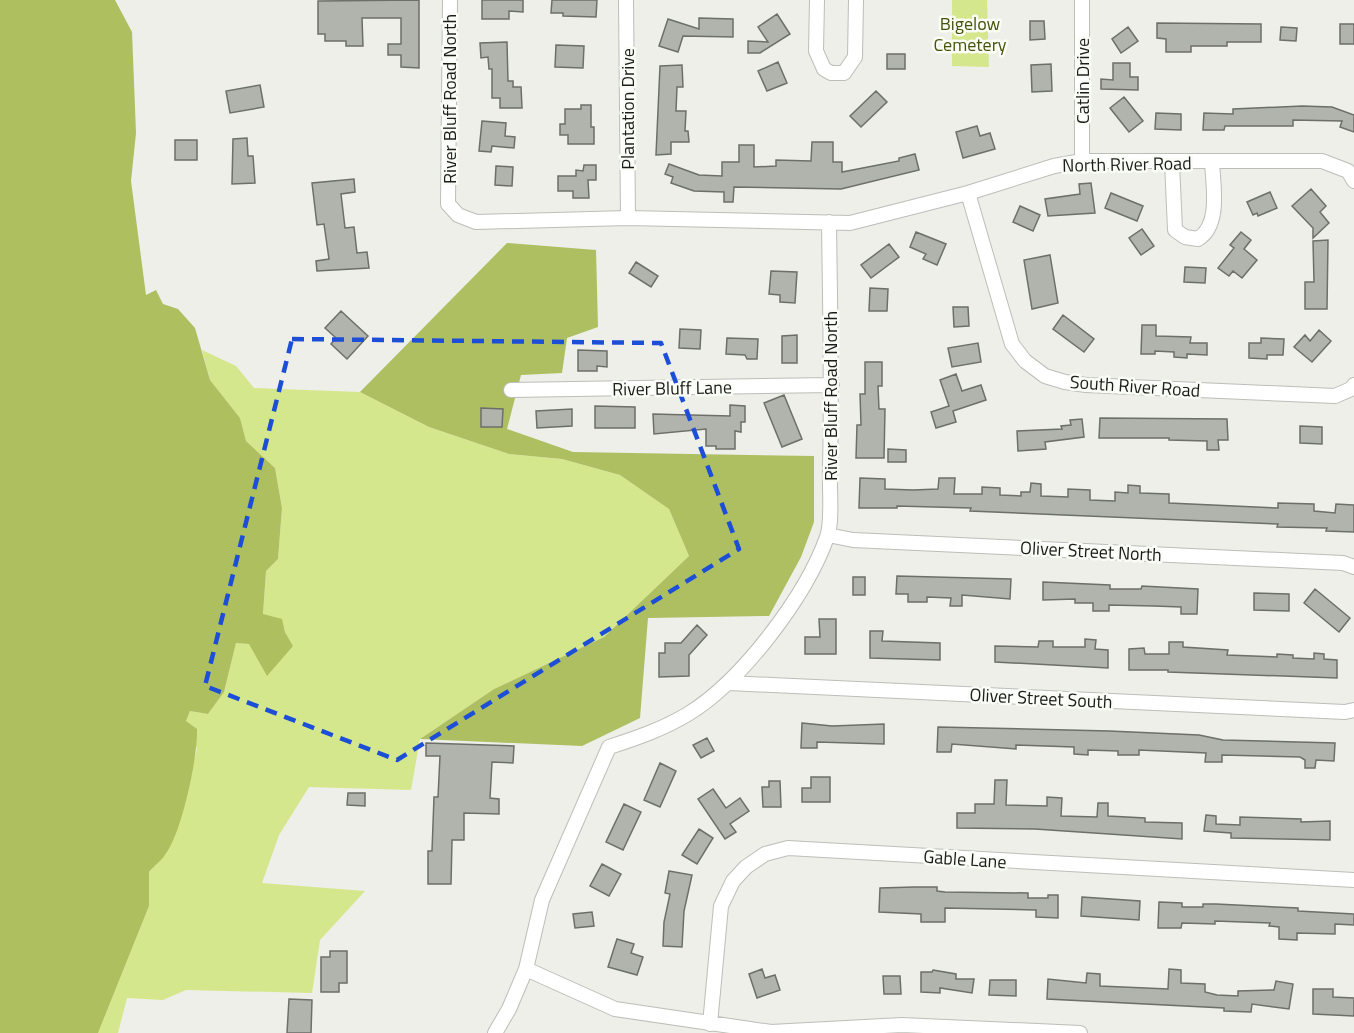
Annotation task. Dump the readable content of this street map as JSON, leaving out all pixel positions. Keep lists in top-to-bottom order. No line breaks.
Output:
{"streets":{"street":["Catlin Drive","River Bluff Road North","Plantation Drive","North River Road","South River Road","River Bluff Lane","Oliver Street North","Oliver Street South","Gable Lane"]},"crossings":[["Catlin Drive","North River Road"],["River Bluff Road North","Plantation Drive"],["River Bluff Road North","North River Road"],["River Bluff Road North","River Bluff Lane"],["River Bluff Road North","Oliver Street North"],["River Bluff Road North","Oliver Street South"],["North River Road","South River Road"]],"parks":["Bigelow Cemetery"]}
